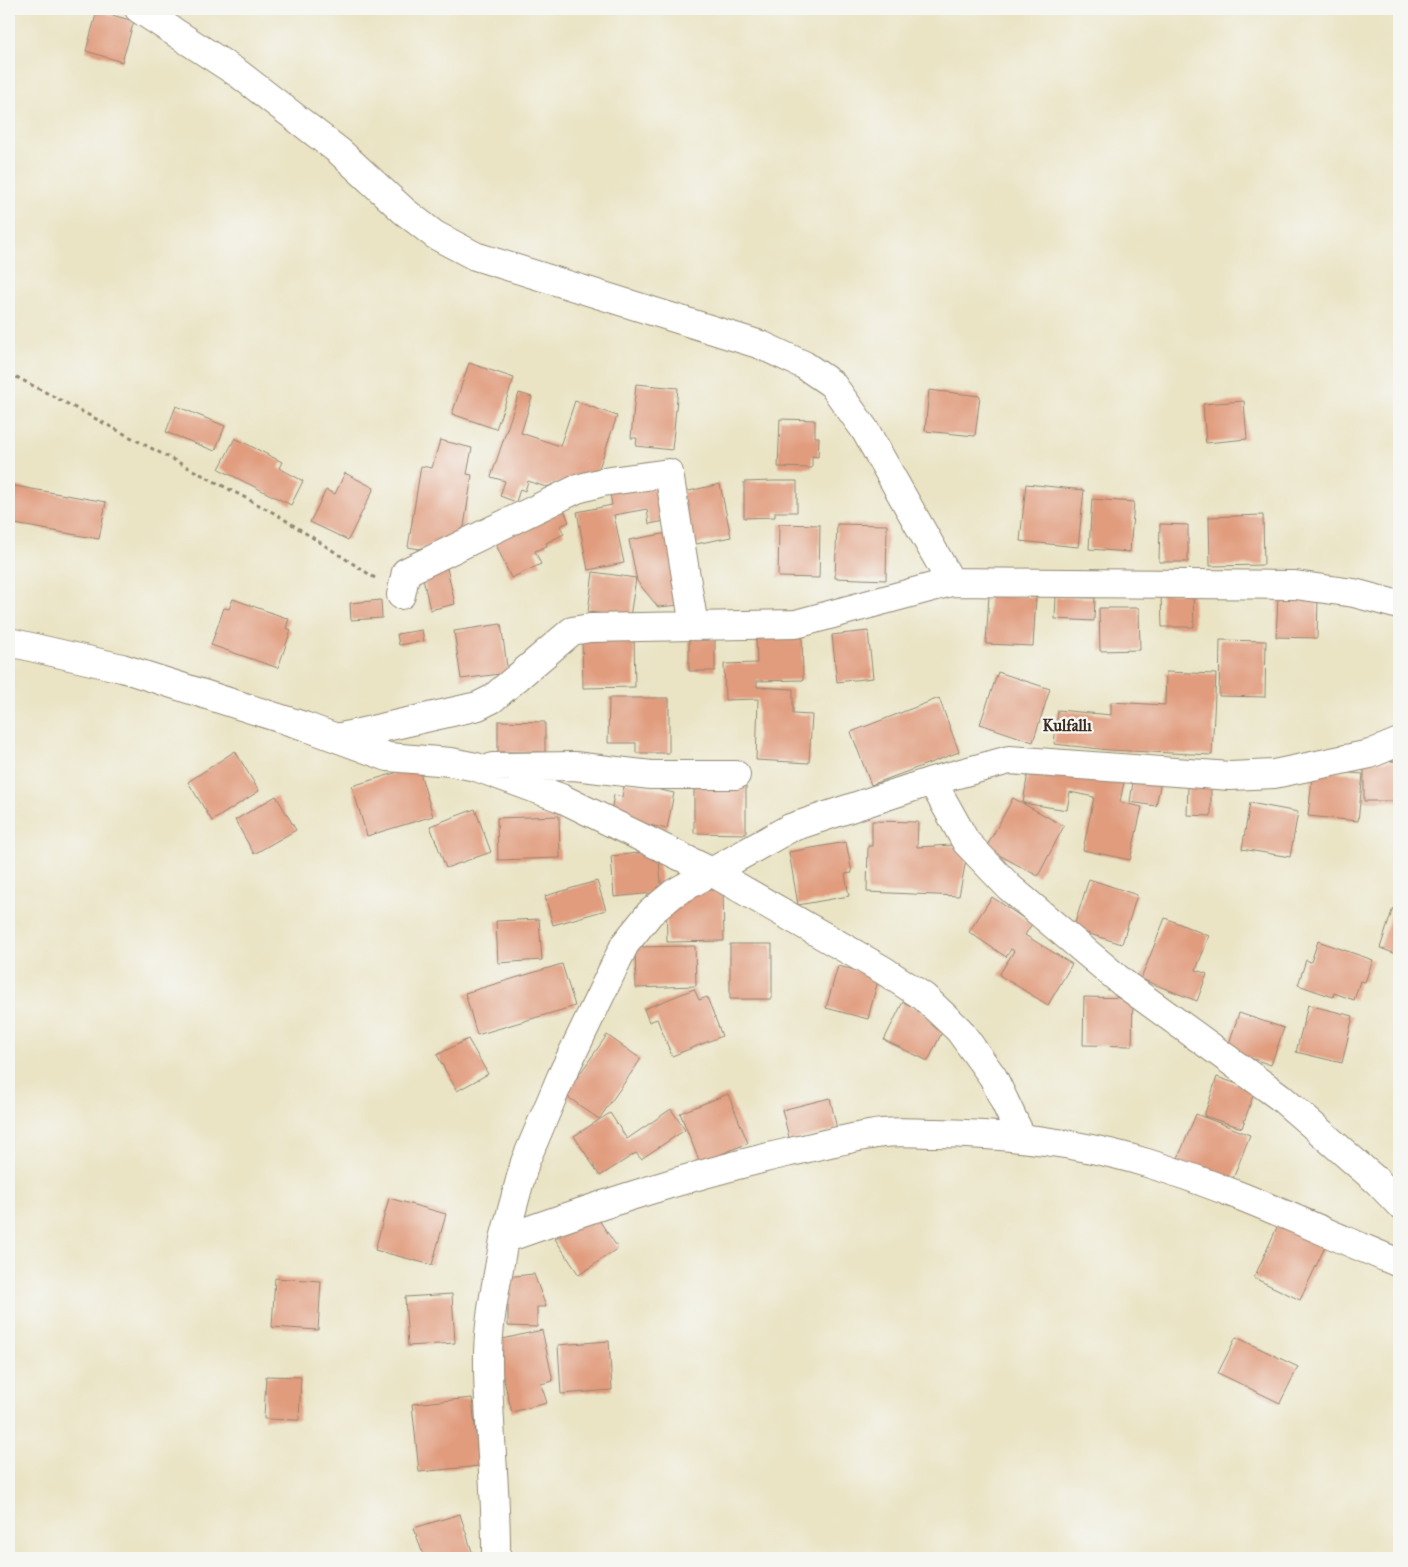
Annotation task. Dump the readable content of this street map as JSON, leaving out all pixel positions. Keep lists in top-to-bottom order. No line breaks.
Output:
{"districts":["Kulfallı"]}
